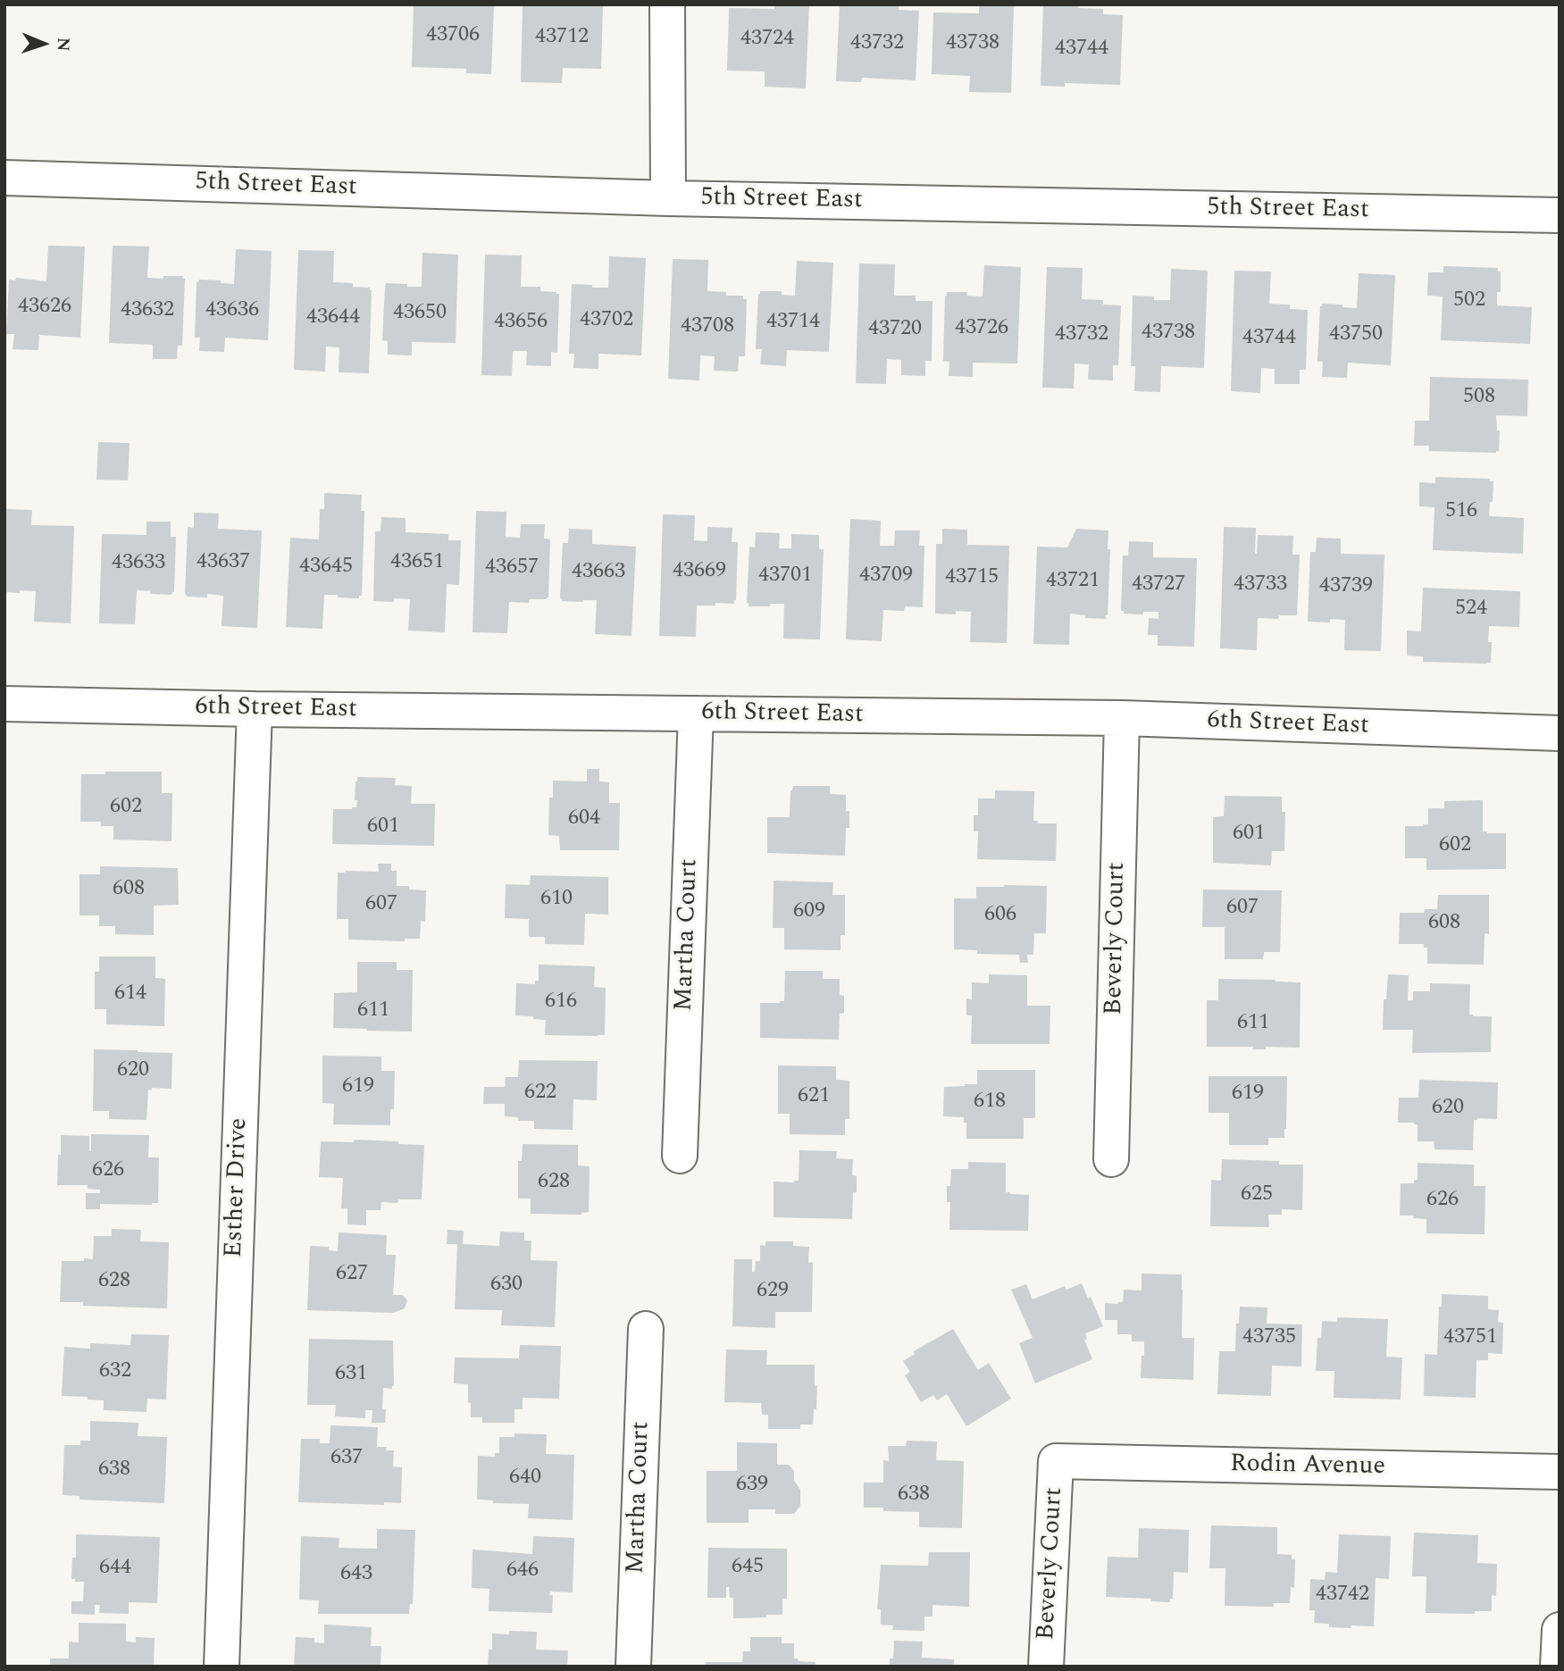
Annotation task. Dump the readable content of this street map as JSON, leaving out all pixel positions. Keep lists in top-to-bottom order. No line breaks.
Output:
{"streets":{"street":["5th Street East","6th Street East","Martha Court","Beverly Court","Esther Drive","Rodin Avenue"]},"crossings":[["6th Street East","Martha Court"],["6th Street East","Beverly Court"],["6th Street East","Esther Drive"],["Beverly Court","Rodin Avenue"]],"house_numbers":["43706","43712","43724","43732","43738","43744","502","43626","43632","43636","43650","43644","43702","43656","43714","43708","43726","43720","43738","43732","43750","43744","508","516","43637","43651","43633","43645","43657","43669","43663","43701","43709","43715","43721","43727","43733","43739","524","602","604","601","601","602","608","610","607","607","609","606","608","614","616","611","611","620","619","622","619","621","618","620","626","628","625","626","627","628","630","629","43735","43751","632","631","637","638","640","639","638","645","644","646","643","43742"],"north":"right"}
